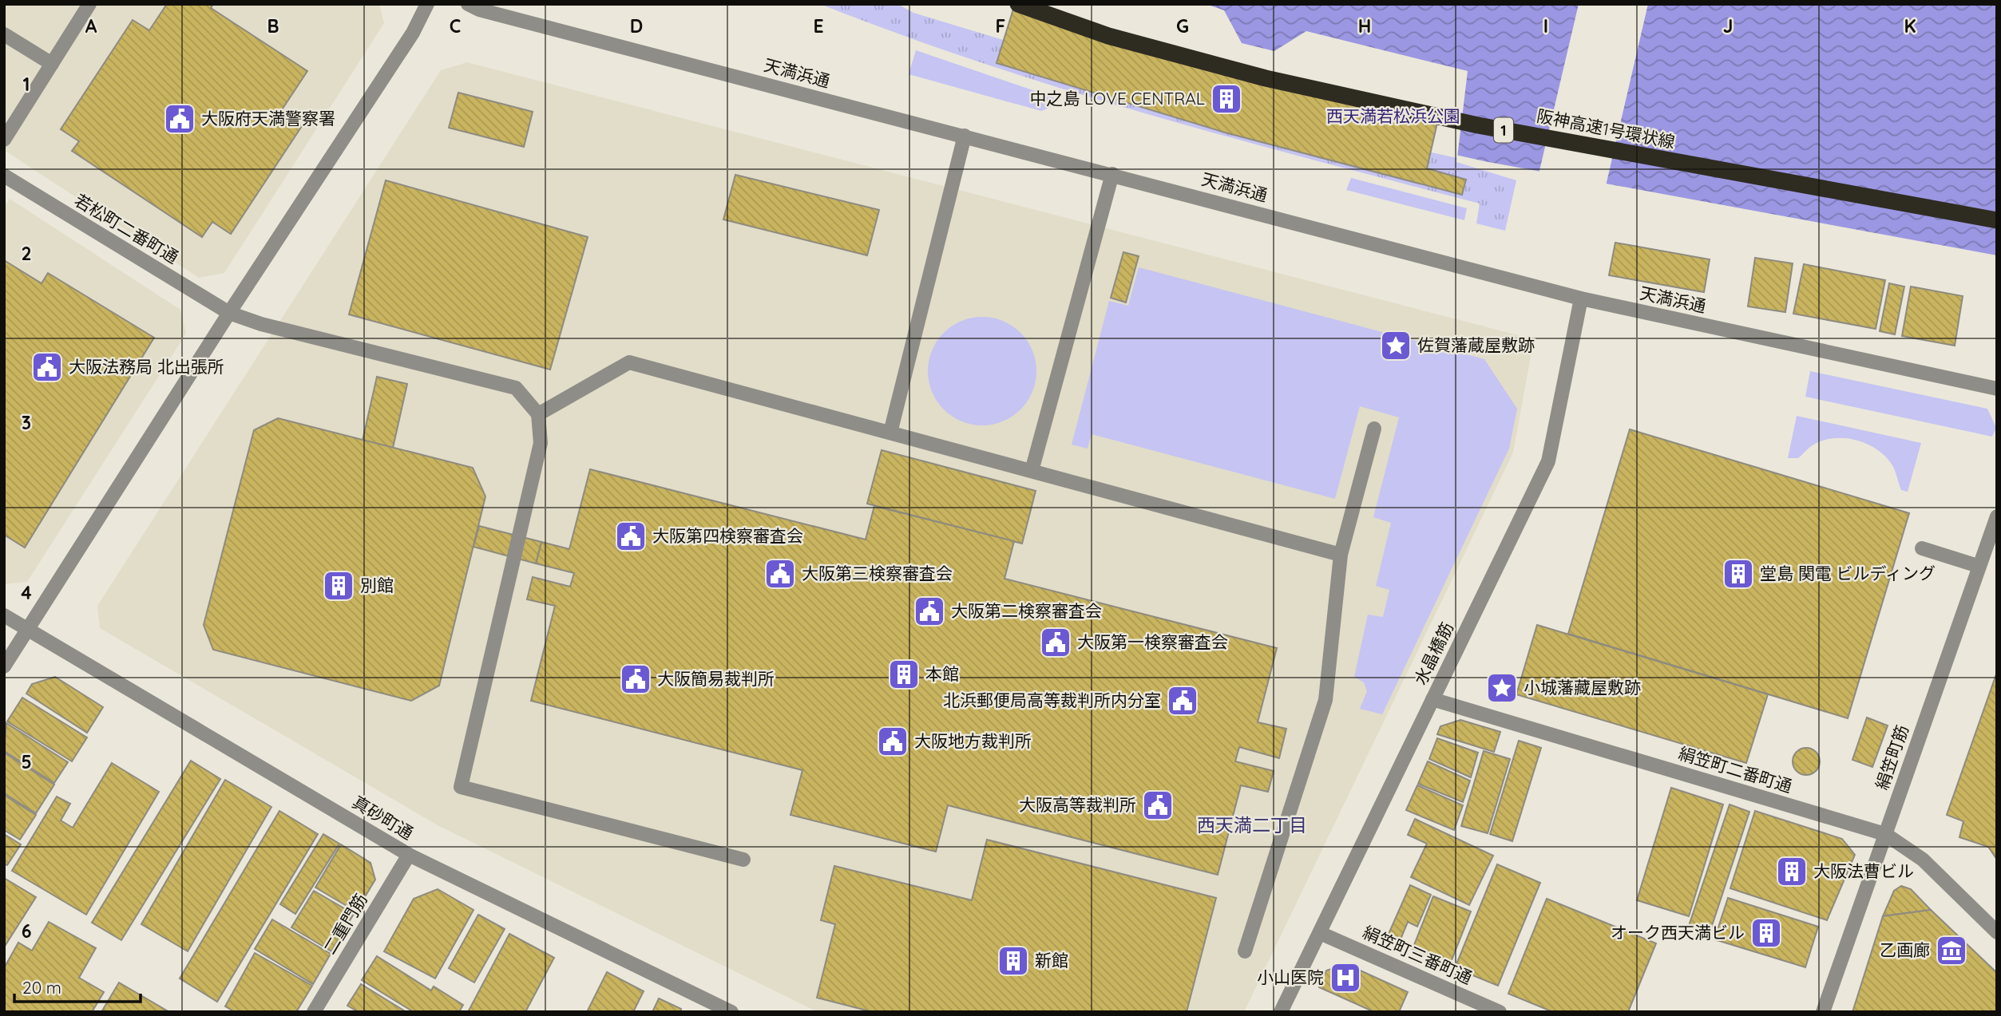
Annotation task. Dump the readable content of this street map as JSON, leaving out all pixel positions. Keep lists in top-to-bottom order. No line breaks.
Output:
{"streets":{"highway":["阪神高速1号環状線","1"],"street":["天満浜通","若松町二番町通","水晶橋筋","絹笠町筋","絹笠町二番町通","真砂町通","二重門筋","絹笠町三番町通"]},"crossings":[["天満浜通","水晶橋筋"],["水晶橋筋","絹笠町二番町通"],["水晶橋筋","絹笠町三番町通"],["絹笠町筋","絹笠町二番町通"],["真砂町通","二重門筋"]],"districts":["西天満二丁目"],"parks":["西天満若松浜公園"],"places":{"building":["中之島 LOVE CENTRAL","堂島 関電 ビルディング","別館","本館","大阪法曹ビル","オーク西天満ビル","新館"],"public building":["大阪府天満警察署","大阪法務局 北出張所","大阪第四検察審査会","大阪第三検察審査会","大阪第二検察審査会","大阪第一検察審査会","大阪簡易裁判所","北浜郵便局高等裁判所内分室","大阪地方裁判所","大阪高等裁判所"],"place":["佐賀藩蔵屋敷跡","小城藩藏屋敷跡"],"museum":["乙画廊"],"hospital":["小山医院"]},"scale_bar":"20 m","grid":{"columns":["A","B","C","D","E","F","G","H","I","J","K"],"rows":["1","2","3","4","5","6"]}}
